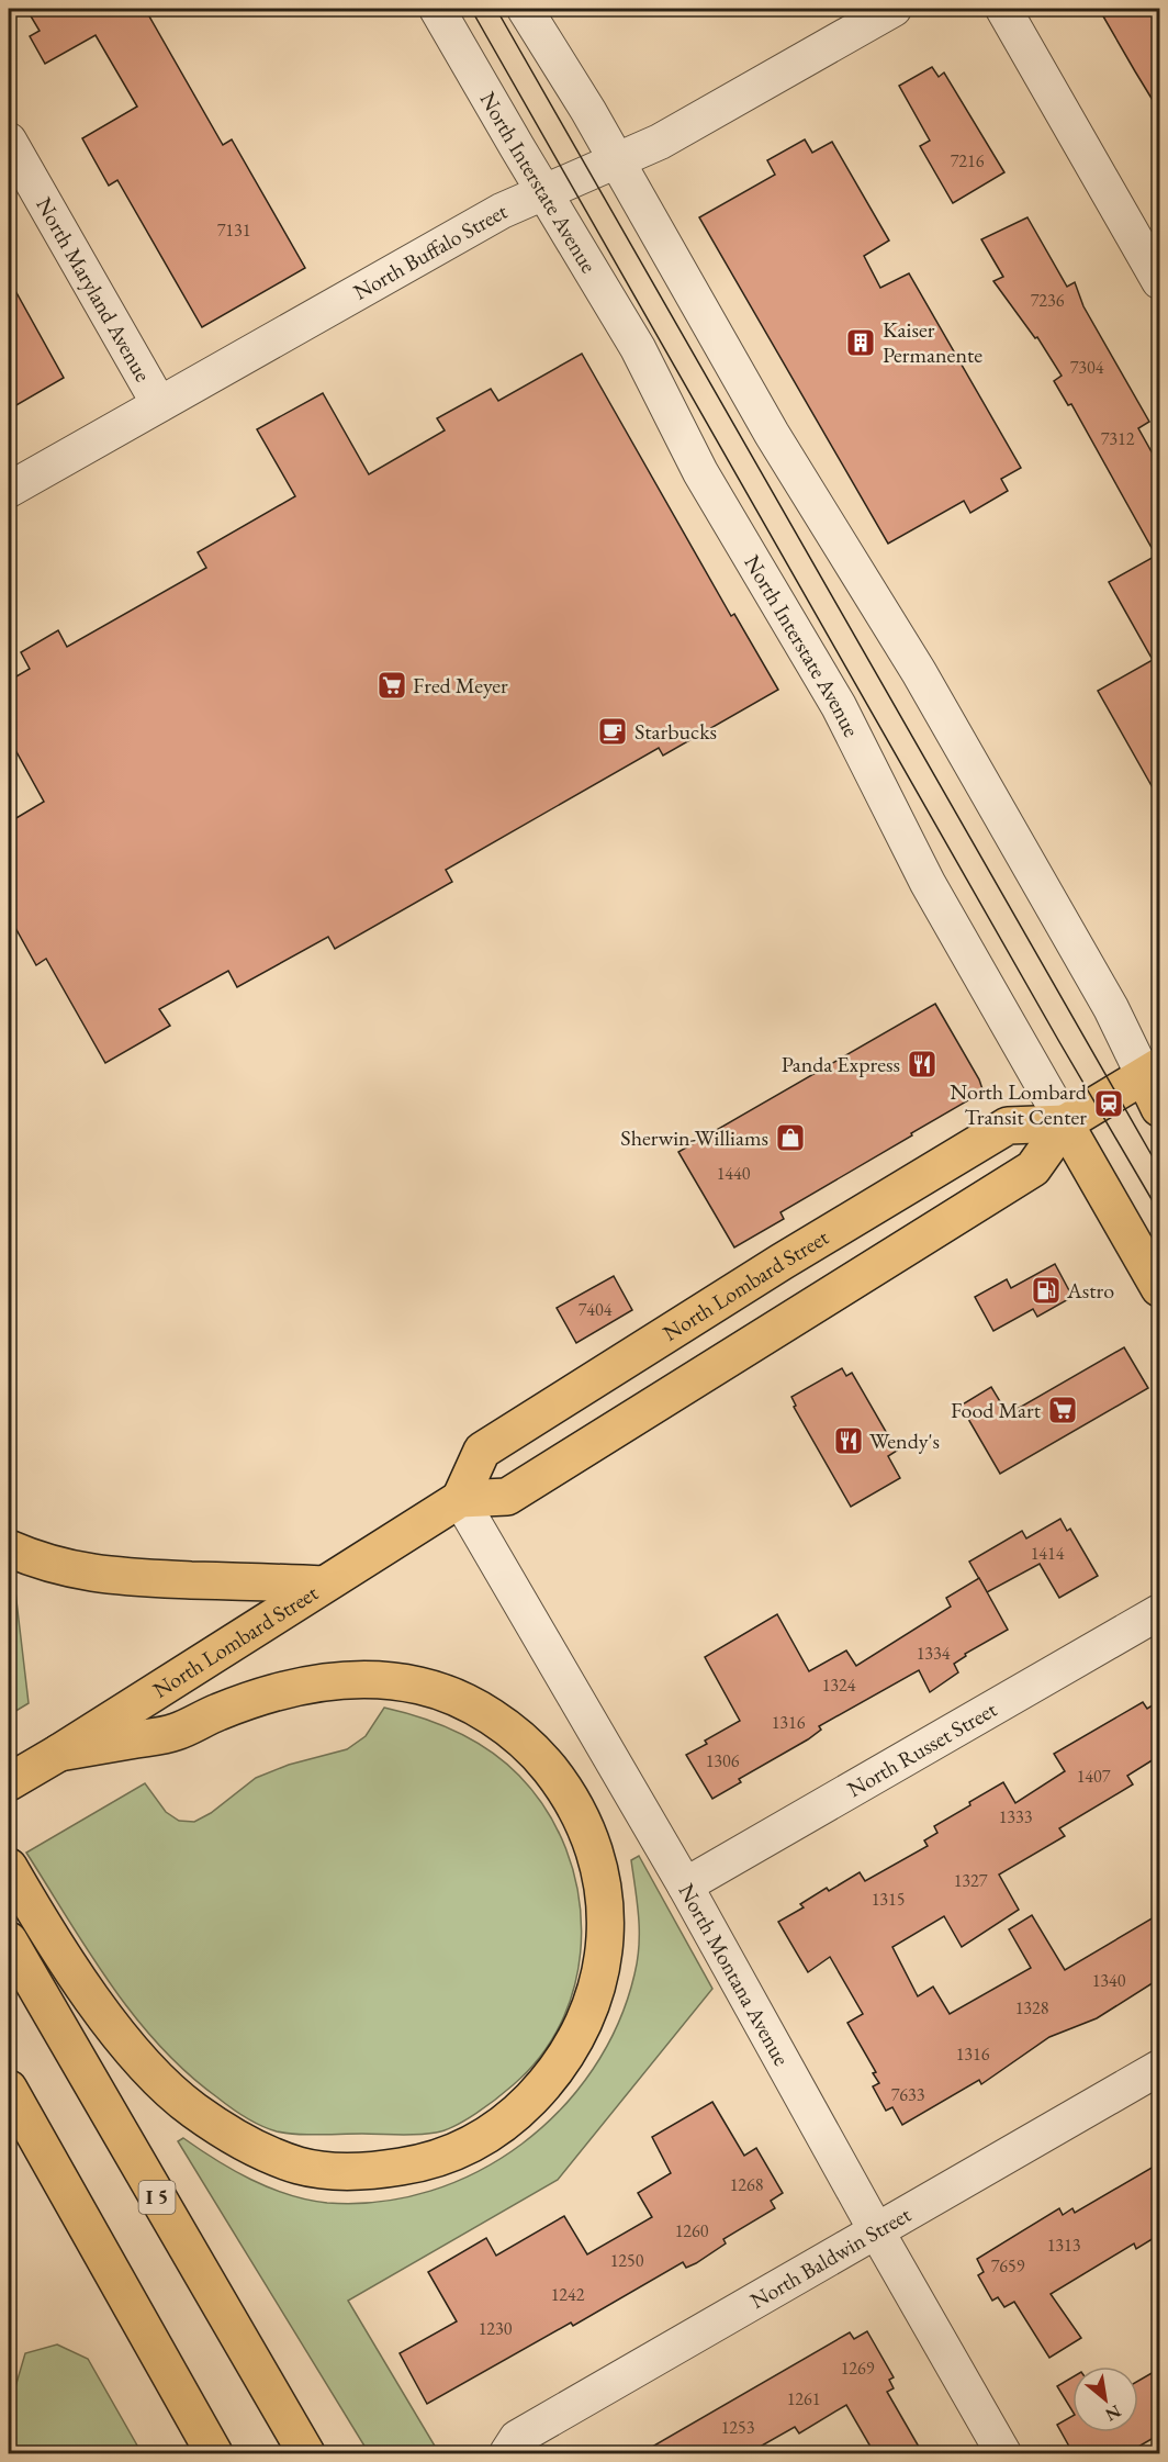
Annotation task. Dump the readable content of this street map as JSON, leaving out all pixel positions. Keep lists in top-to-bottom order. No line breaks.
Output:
{"streets":{"main road":["North Interstate Avenue","North Lombard Street","I 5"],"street":["North Buffalo Street","North Maryland Avenue","North Russet Street","North Montana Avenue","North Baldwin Street"]},"crossings":[["North Interstate Avenue","North Buffalo Street"],["North Interstate Avenue","North Lombard Street"],["North Buffalo Street","North Maryland Avenue"],["North Lombard Street","North Montana Avenue"],["North Russet Street","North Montana Avenue"],["North Montana Avenue","North Baldwin Street"]],"places":{"building":["Kaiser Permanente"],"supermarket":["Fred Meyer","Food Mart"],"cafe":["Starbucks"],"restaurant":["Panda Express","Wendy's"],"station":["North Lombard Transit Center"],"shop":["Sherwin-Williams"],"fuel station":["Astro"]},"house_numbers":["7216","7131","7236","7304","7312","1440","7404","1414","1334","1324","1316","1306","1407","1333","1327","1315","1340","1328","1316","7633","1268","1260","1313","1250","7659","1242","1230","1269","1261","1253"],"north":"bottom right"}
